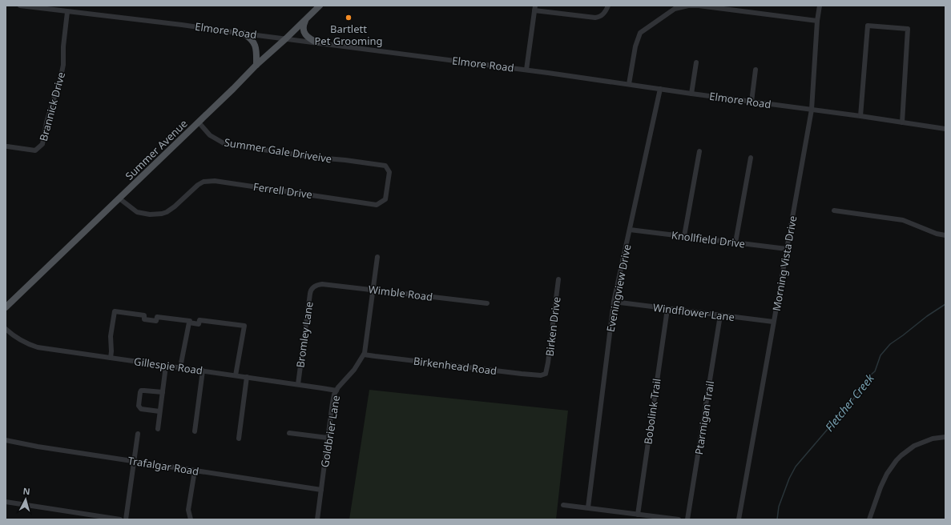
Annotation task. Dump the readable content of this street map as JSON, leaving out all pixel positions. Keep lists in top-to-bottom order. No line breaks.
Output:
{"streets":{"main road":["Summer Avenue"],"street":["Elmore Road","Brannick Drive","Summer Gale Driveive","Ferrell Drive","Knollfield Drive","Morning Vista Drive","Eveningview Drive","Wimble Road","Windflower Lane","Birken Drive","Bromley Lane","Gillespie Road","Birkenhead Road","Bobolink Trail","Ptarmigan Trail","Goldbrier Lane","Trafalgar Road"]},"crossings":[["Elmore Road","Brannick Drive"],["Elmore Road","Summer Avenue"],["Elmore Road","Morning Vista Drive"],["Elmore Road","Eveningview Drive"],["Summer Avenue","Summer Gale Driveive"],["Summer Avenue","Ferrell Drive"],["Summer Gale Driveive","Ferrell Drive"],["Knollfield Drive","Morning Vista Drive"],["Knollfield Drive","Eveningview Drive"],["Morning Vista Drive","Windflower Lane"],["Eveningview Drive","Windflower Lane"],["Wimble Road","Bromley Lane"],["Wimble Road","Goldbrier Lane"],["Windflower Lane","Bobolink Trail"],["Windflower Lane","Ptarmigan Trail"],["Birken Drive","Birkenhead Road"],["Bromley Lane","Gillespie Road"],["Gillespie Road","Goldbrier Lane"],["Birkenhead Road","Goldbrier Lane"],["Goldbrier Lane","Trafalgar Road"]],"water":["Fletcher Creek"],"places":["Bartlett Pet Grooming"],"north":"top"}
